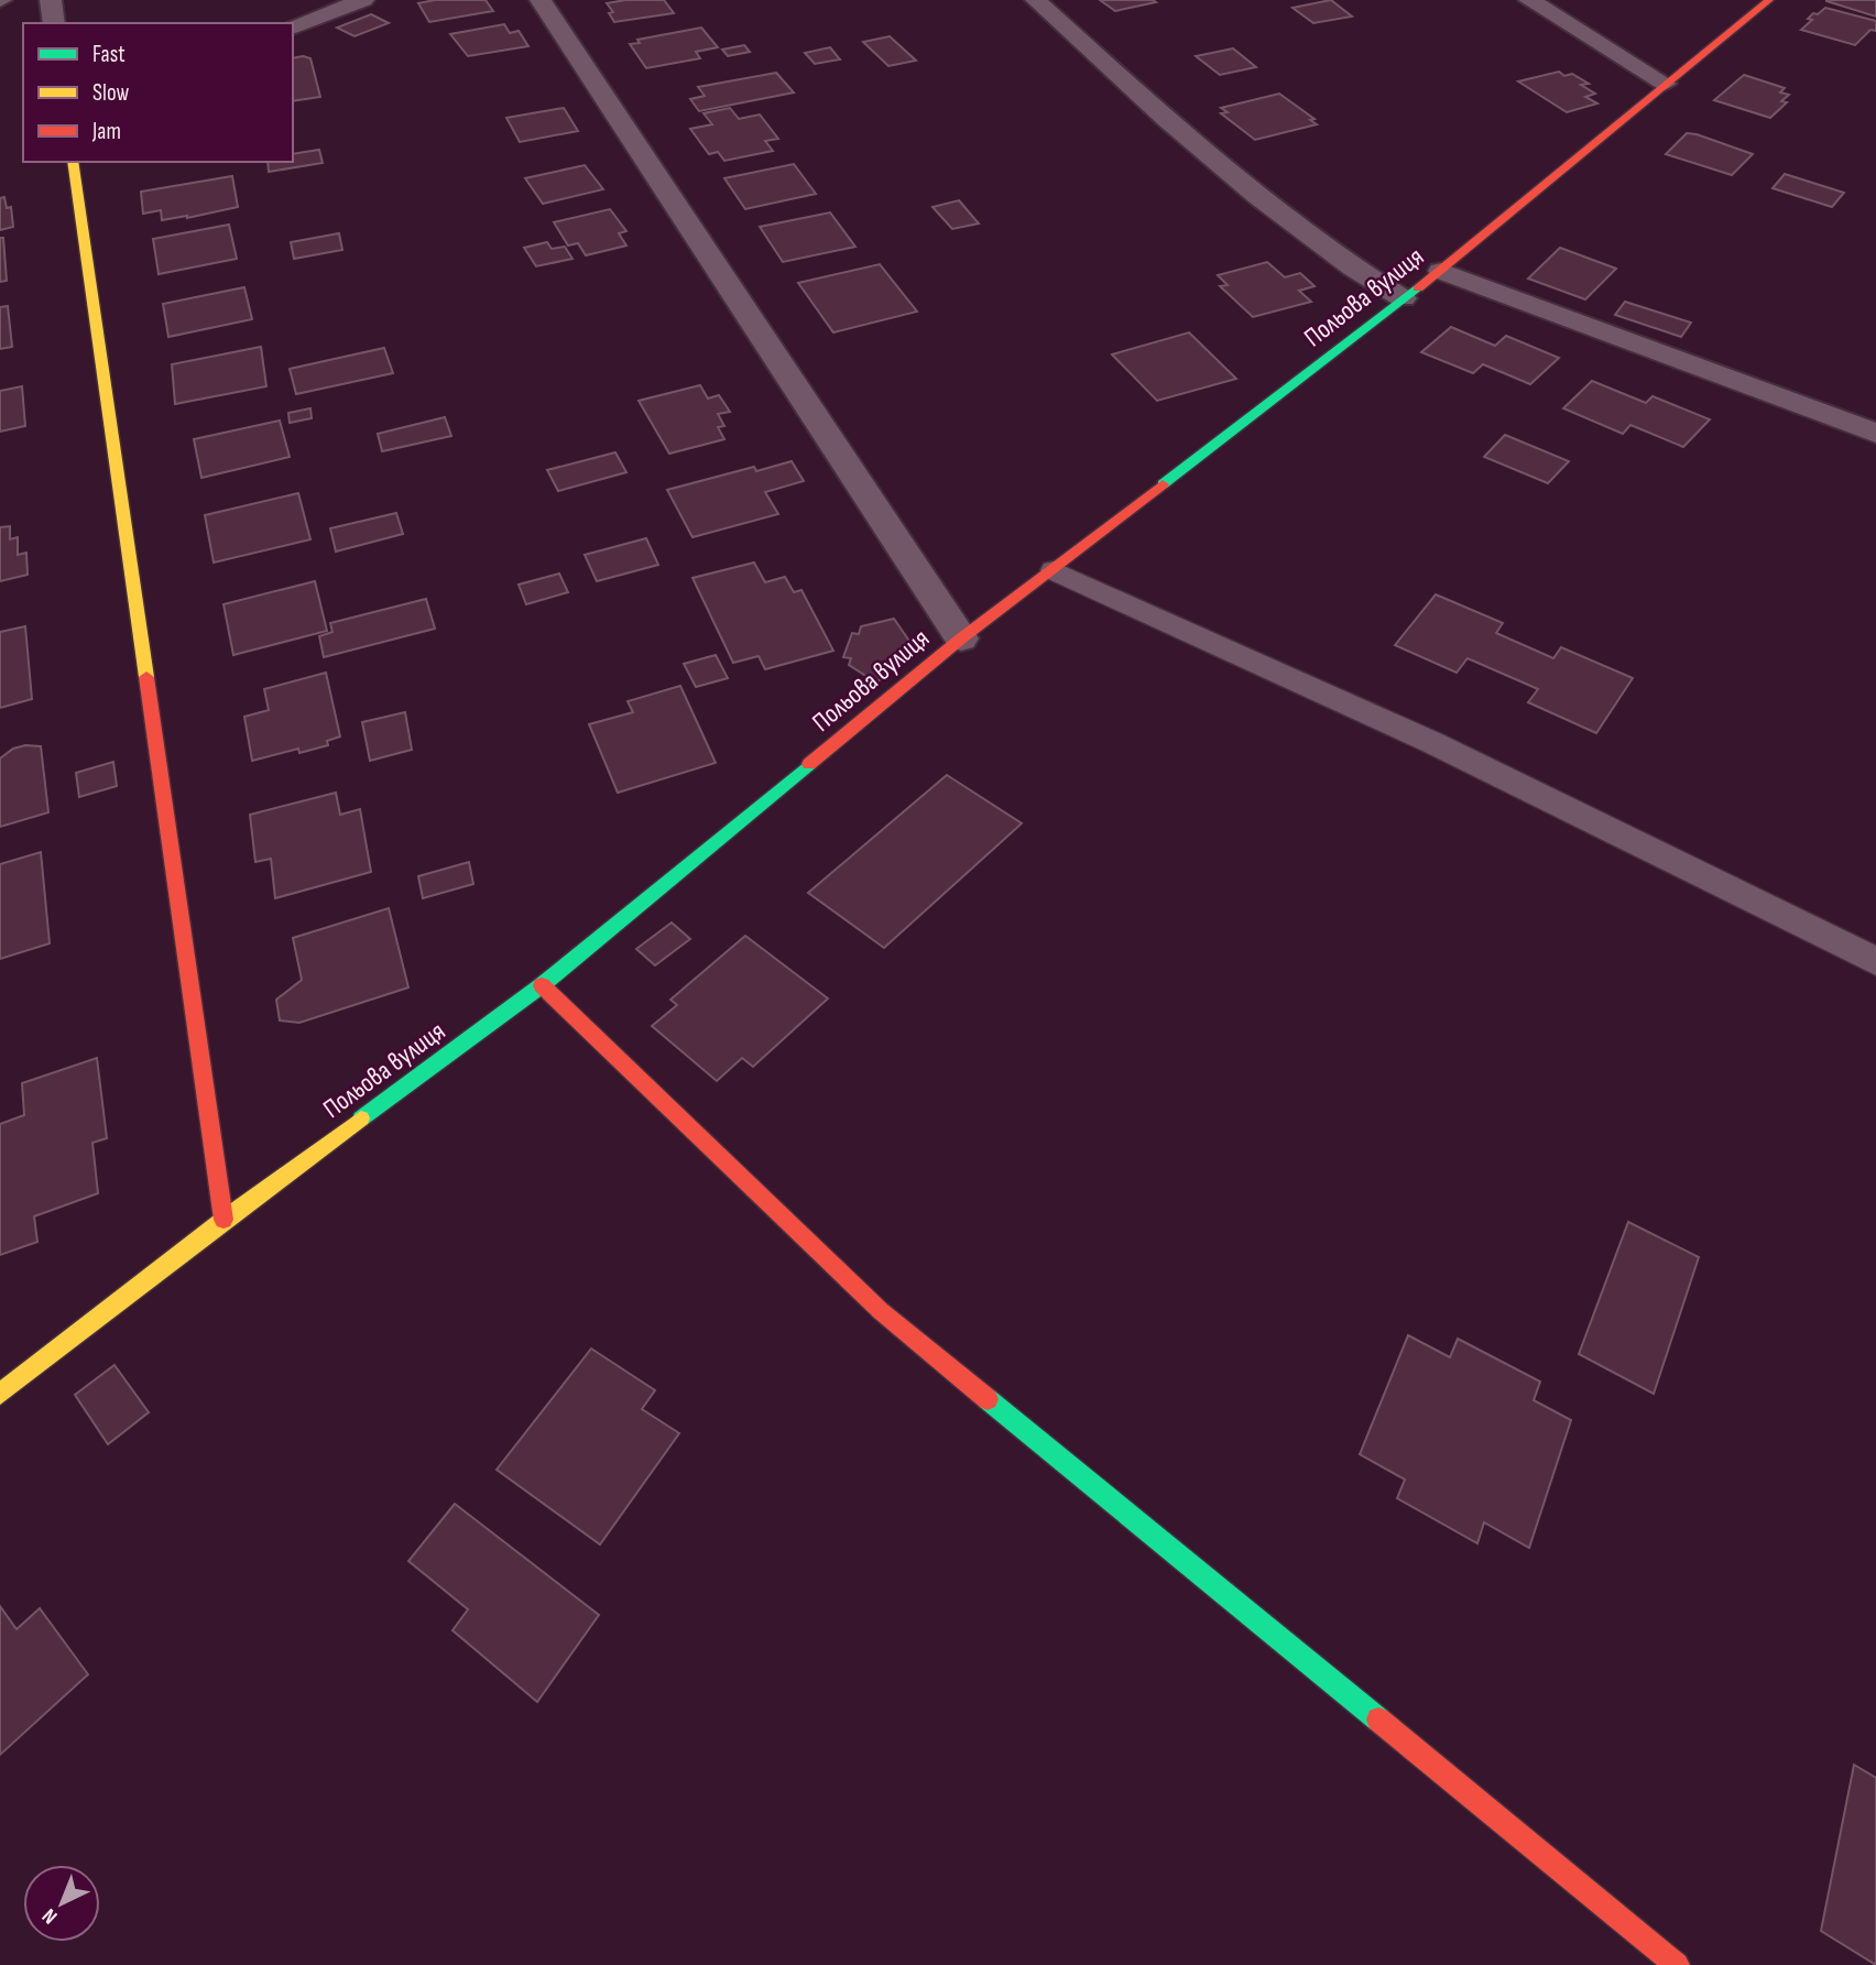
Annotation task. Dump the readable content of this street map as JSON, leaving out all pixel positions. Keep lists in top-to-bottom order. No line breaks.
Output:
{"streets":{"street":["Польова вулиця"]},"legend":["Fast","Slow","Jam"],"north":"bottom left"}
